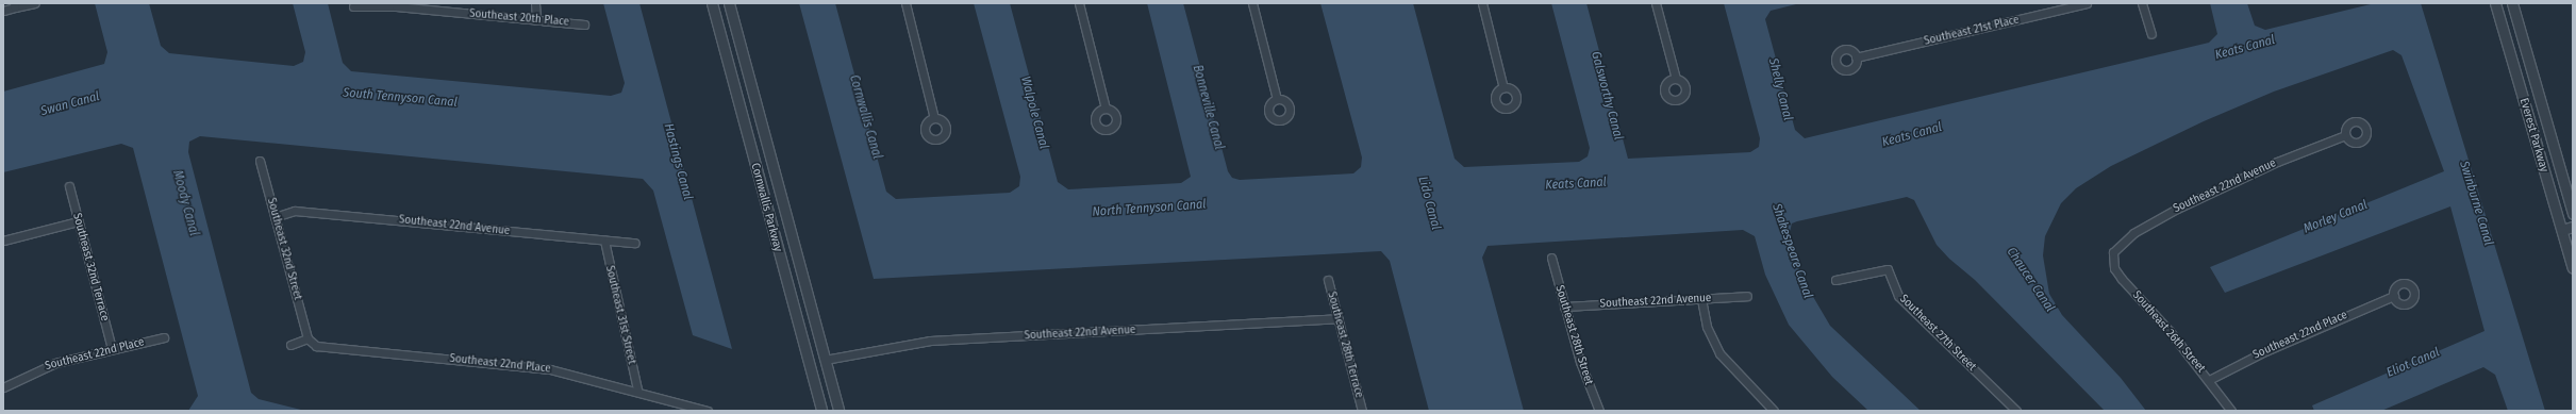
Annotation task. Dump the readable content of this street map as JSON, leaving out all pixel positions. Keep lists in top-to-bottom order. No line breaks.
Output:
{"streets":{"street":["Southeast 20th Place","Southeast 21st Place","Everest Parkway","Southeast 22nd Avenue","Cornwallis Parkway","Southeast 32nd Street","Southeast 32nd Terrace","Southeast 31st Street","Southeast 26th Street","Southeast 27th Street","Southeast 28th Street","Southeast 22nd Place","Southeast 28th Terrace"]},"crossings":[["Southeast 22nd Avenue","Cornwallis Parkway"],["Southeast 22nd Avenue","Southeast 32nd Street"],["Southeast 22nd Avenue","Southeast 31st Street"],["Southeast 22nd Avenue","Southeast 26th Street"],["Southeast 22nd Avenue","Southeast 28th Street"],["Southeast 22nd Avenue","Southeast 28th Terrace"],["Southeast 32nd Street","Southeast 22nd Place"],["Southeast 32nd Terrace","Southeast 22nd Place"],["Southeast 31st Street","Southeast 22nd Place"],["Southeast 26th Street","Southeast 22nd Place"]],"water":["Keats Canal","Shelly Canal","Galsworthy Canal","South Tennyson Canal","Swan Canal","Bonneville Canal","Walpole Canal","Cornwallis Canal","Hastings Canal","Moody Canal","Lido Canal","Swinburne Canal","North Tennyson Canal","Morley Canal","Shakespeare Canal","Chaucer Canal","Eliot Canal"]}
